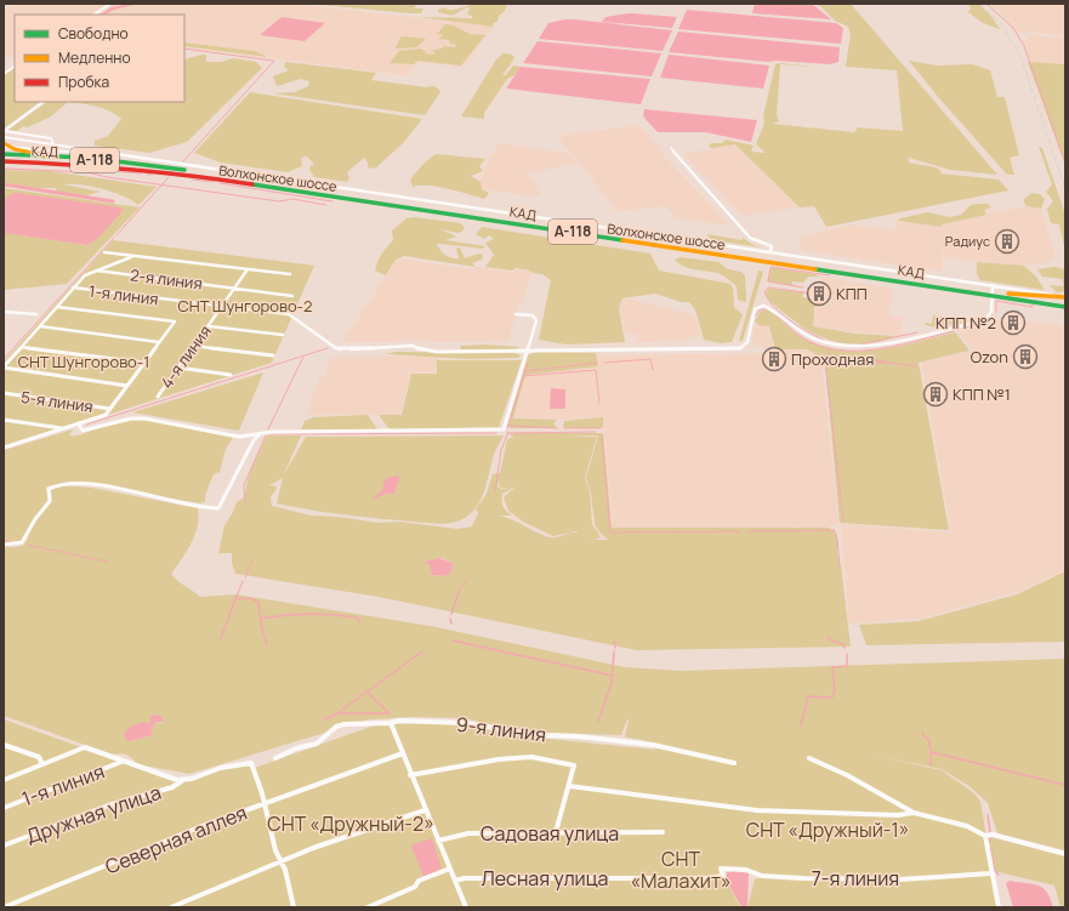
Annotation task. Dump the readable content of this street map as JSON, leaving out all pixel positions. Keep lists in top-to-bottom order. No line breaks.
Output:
{"streets":{"main road":["КАД","А-118"],"street":["Волхонское шоссе","2-я линия","1-я линия","4-я линия","5-я линия","9-я линия","Дружная улица","Садовая улица","Северная аллея","Лесная улица","7-я линия"]},"crossings":[["2-я линия","4-я линия"],["1-я линия","4-я линия"],["Дружная улица","Северная аллея"],["Лесная улица","7-я линия"]],"parks":["СНТ Шунгорово-2","СНТ Шунгорово-1","СНТ «Дружный-2»","СНТ «Дружный-1»","СНТ «Малахит»"],"places":{"building":["Радиус","КПП","КПП №2","Ozon","Проходная","КПП №1"]},"legend":["Свободно","Медленно","Пробка"]}
